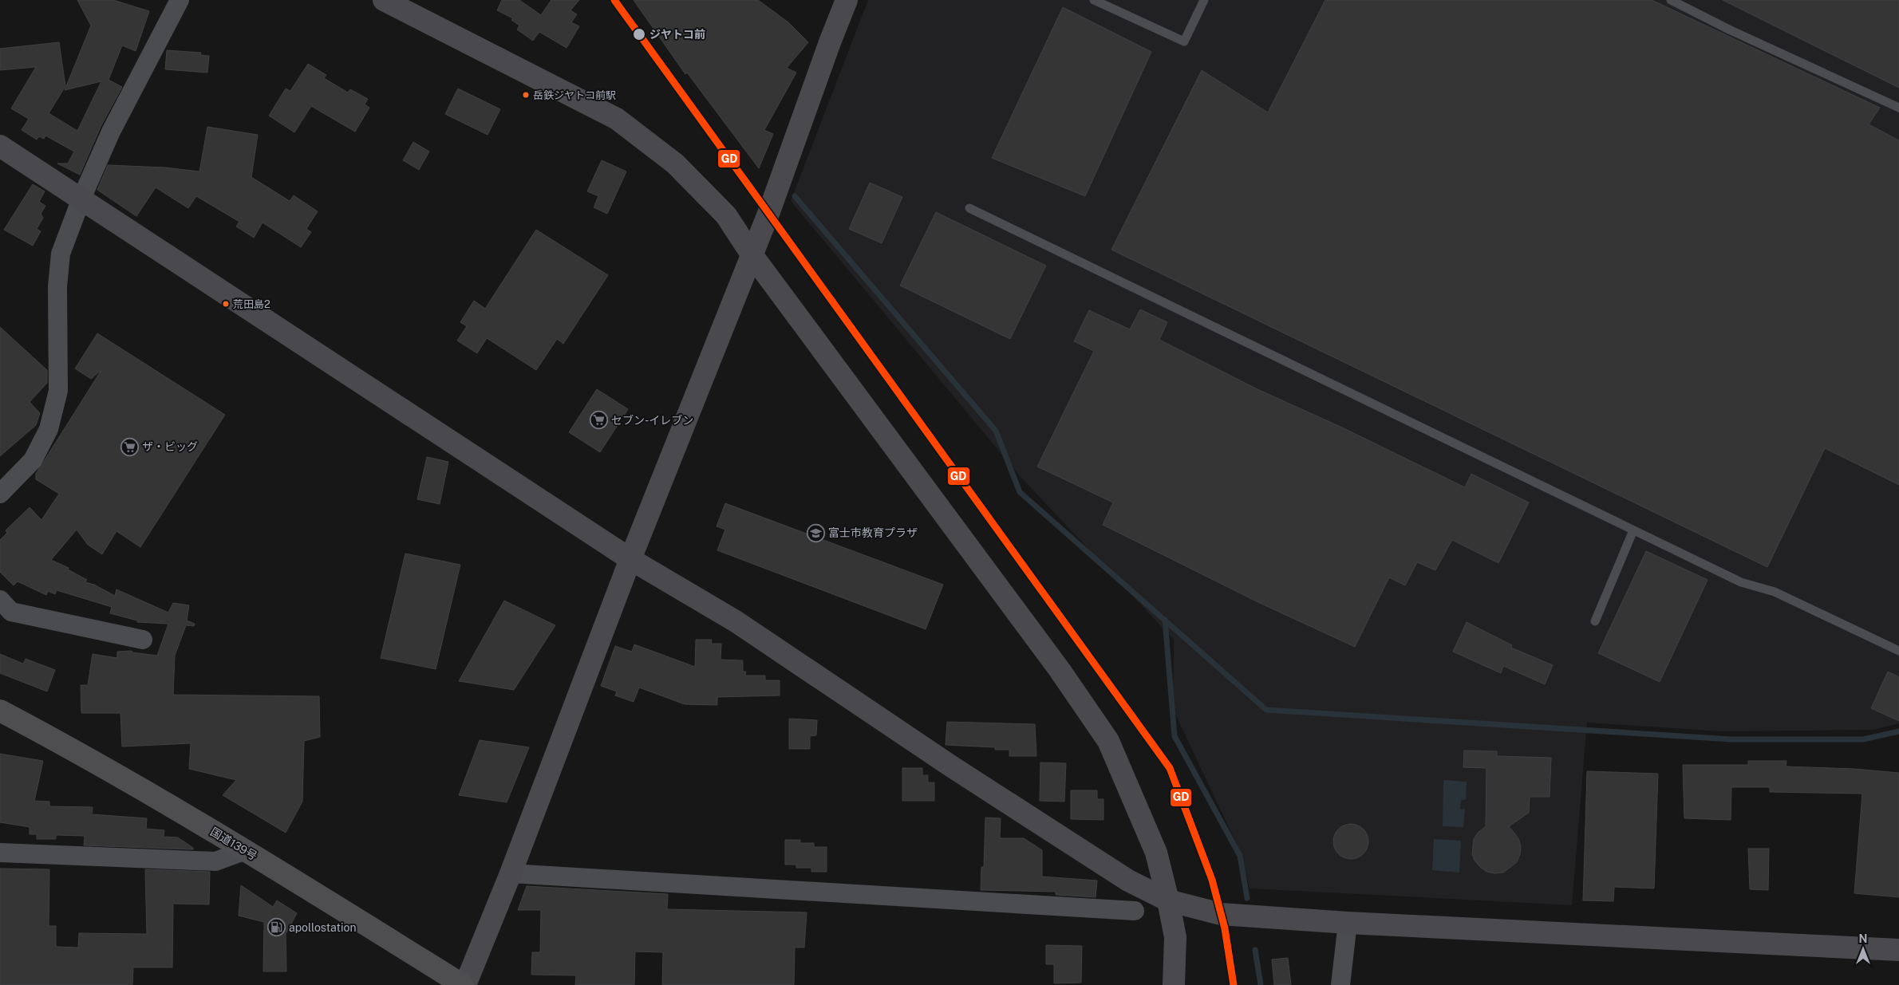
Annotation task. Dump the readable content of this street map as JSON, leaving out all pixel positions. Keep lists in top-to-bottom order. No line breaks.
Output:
{"streets":{"highway":["国道139号"]},"places":{"other":["ジヤトコ前","岳鉄ジヤトコ前駅","荒田島2"],"supermarket":["セブン-イレブン","ザ・ビッグ"],"school or university":["富士市教育プラザ"],"fuel station":["apollostation"]},"lines":["transit line GD"],"north":"top"}
